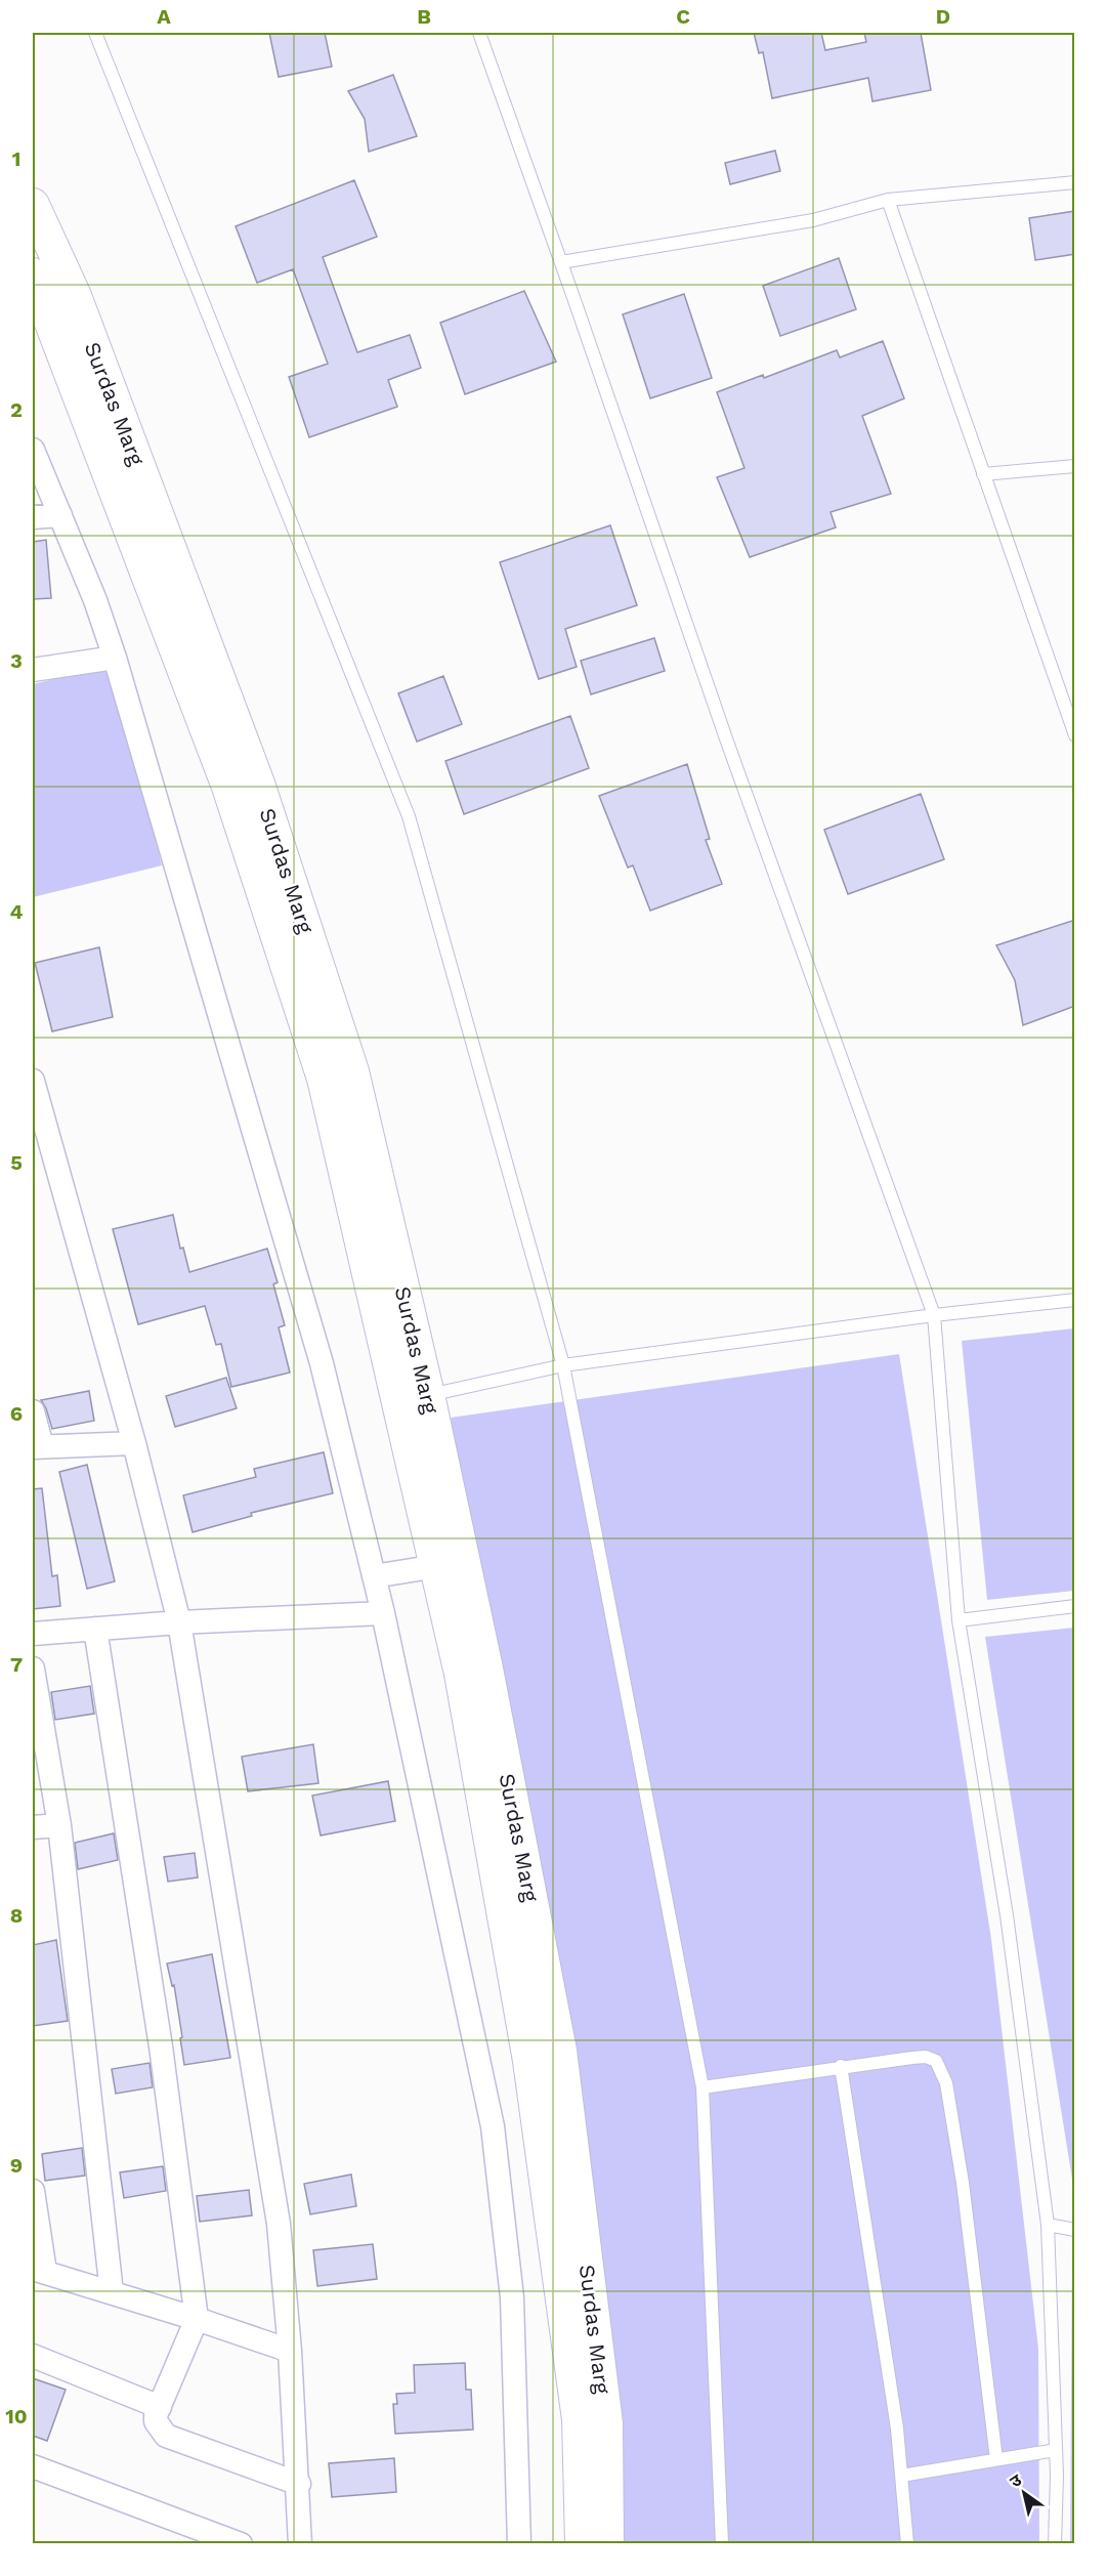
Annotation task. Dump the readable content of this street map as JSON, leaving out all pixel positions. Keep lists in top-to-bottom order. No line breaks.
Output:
{"streets":{"main road":["Surdas Marg"]},"north":"top left","grid":{"columns":["A","B","C","D"],"rows":["1","2","3","4","5","6","7","8","9","10"]}}
